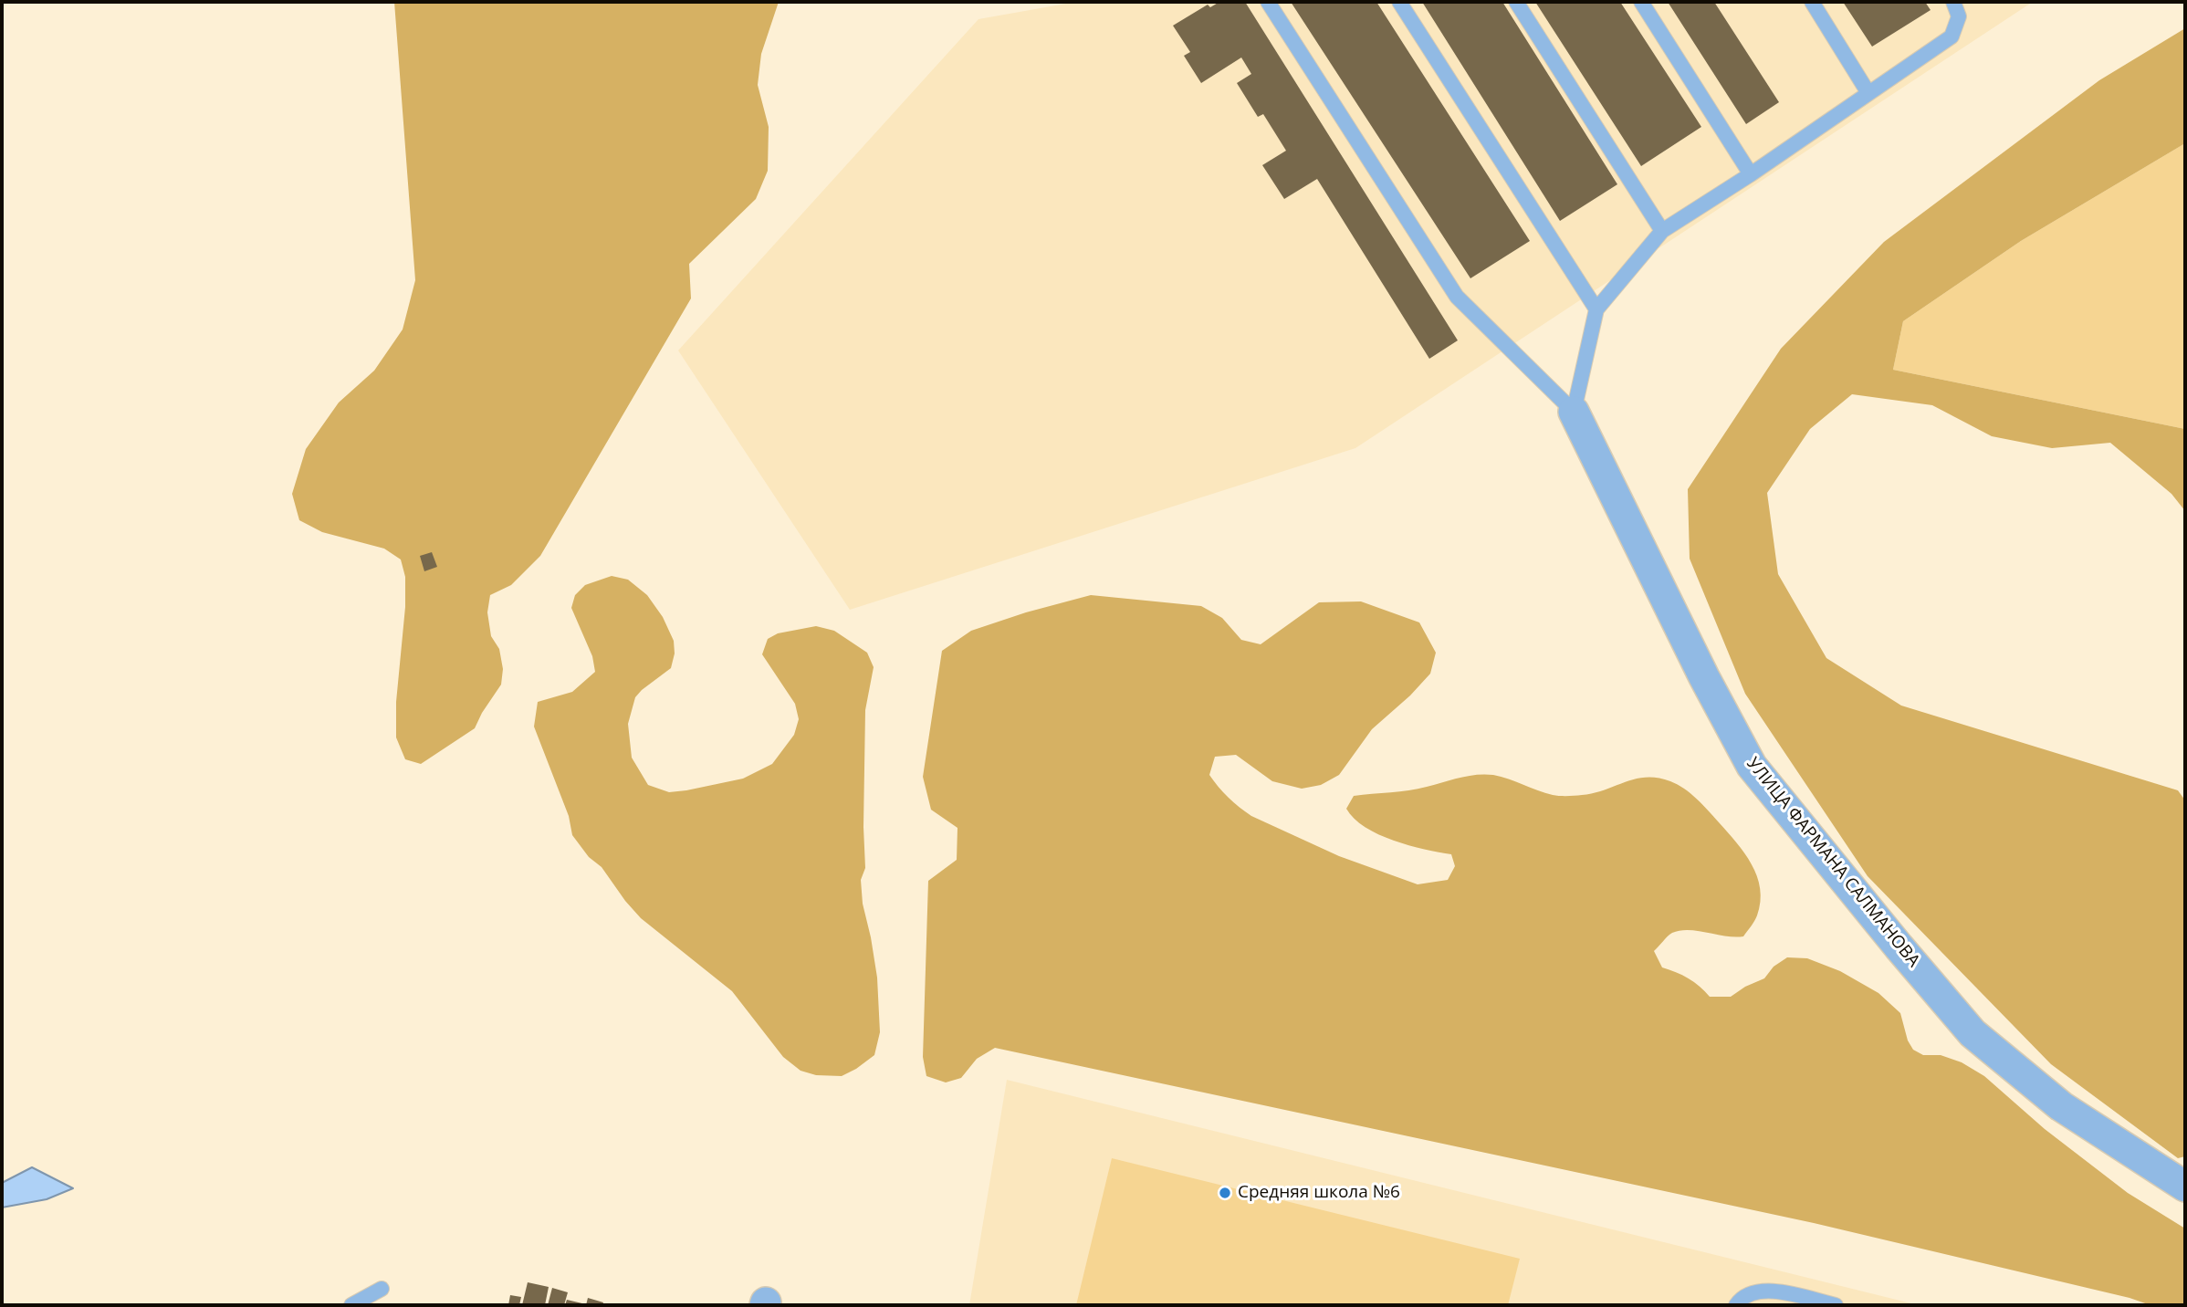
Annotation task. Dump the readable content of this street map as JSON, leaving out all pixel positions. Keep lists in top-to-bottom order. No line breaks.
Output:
{"streets":{"street":["УЛИЦА ФАРМАНА САЛМАНОВА"]},"places":["Средняя школа №6"]}
